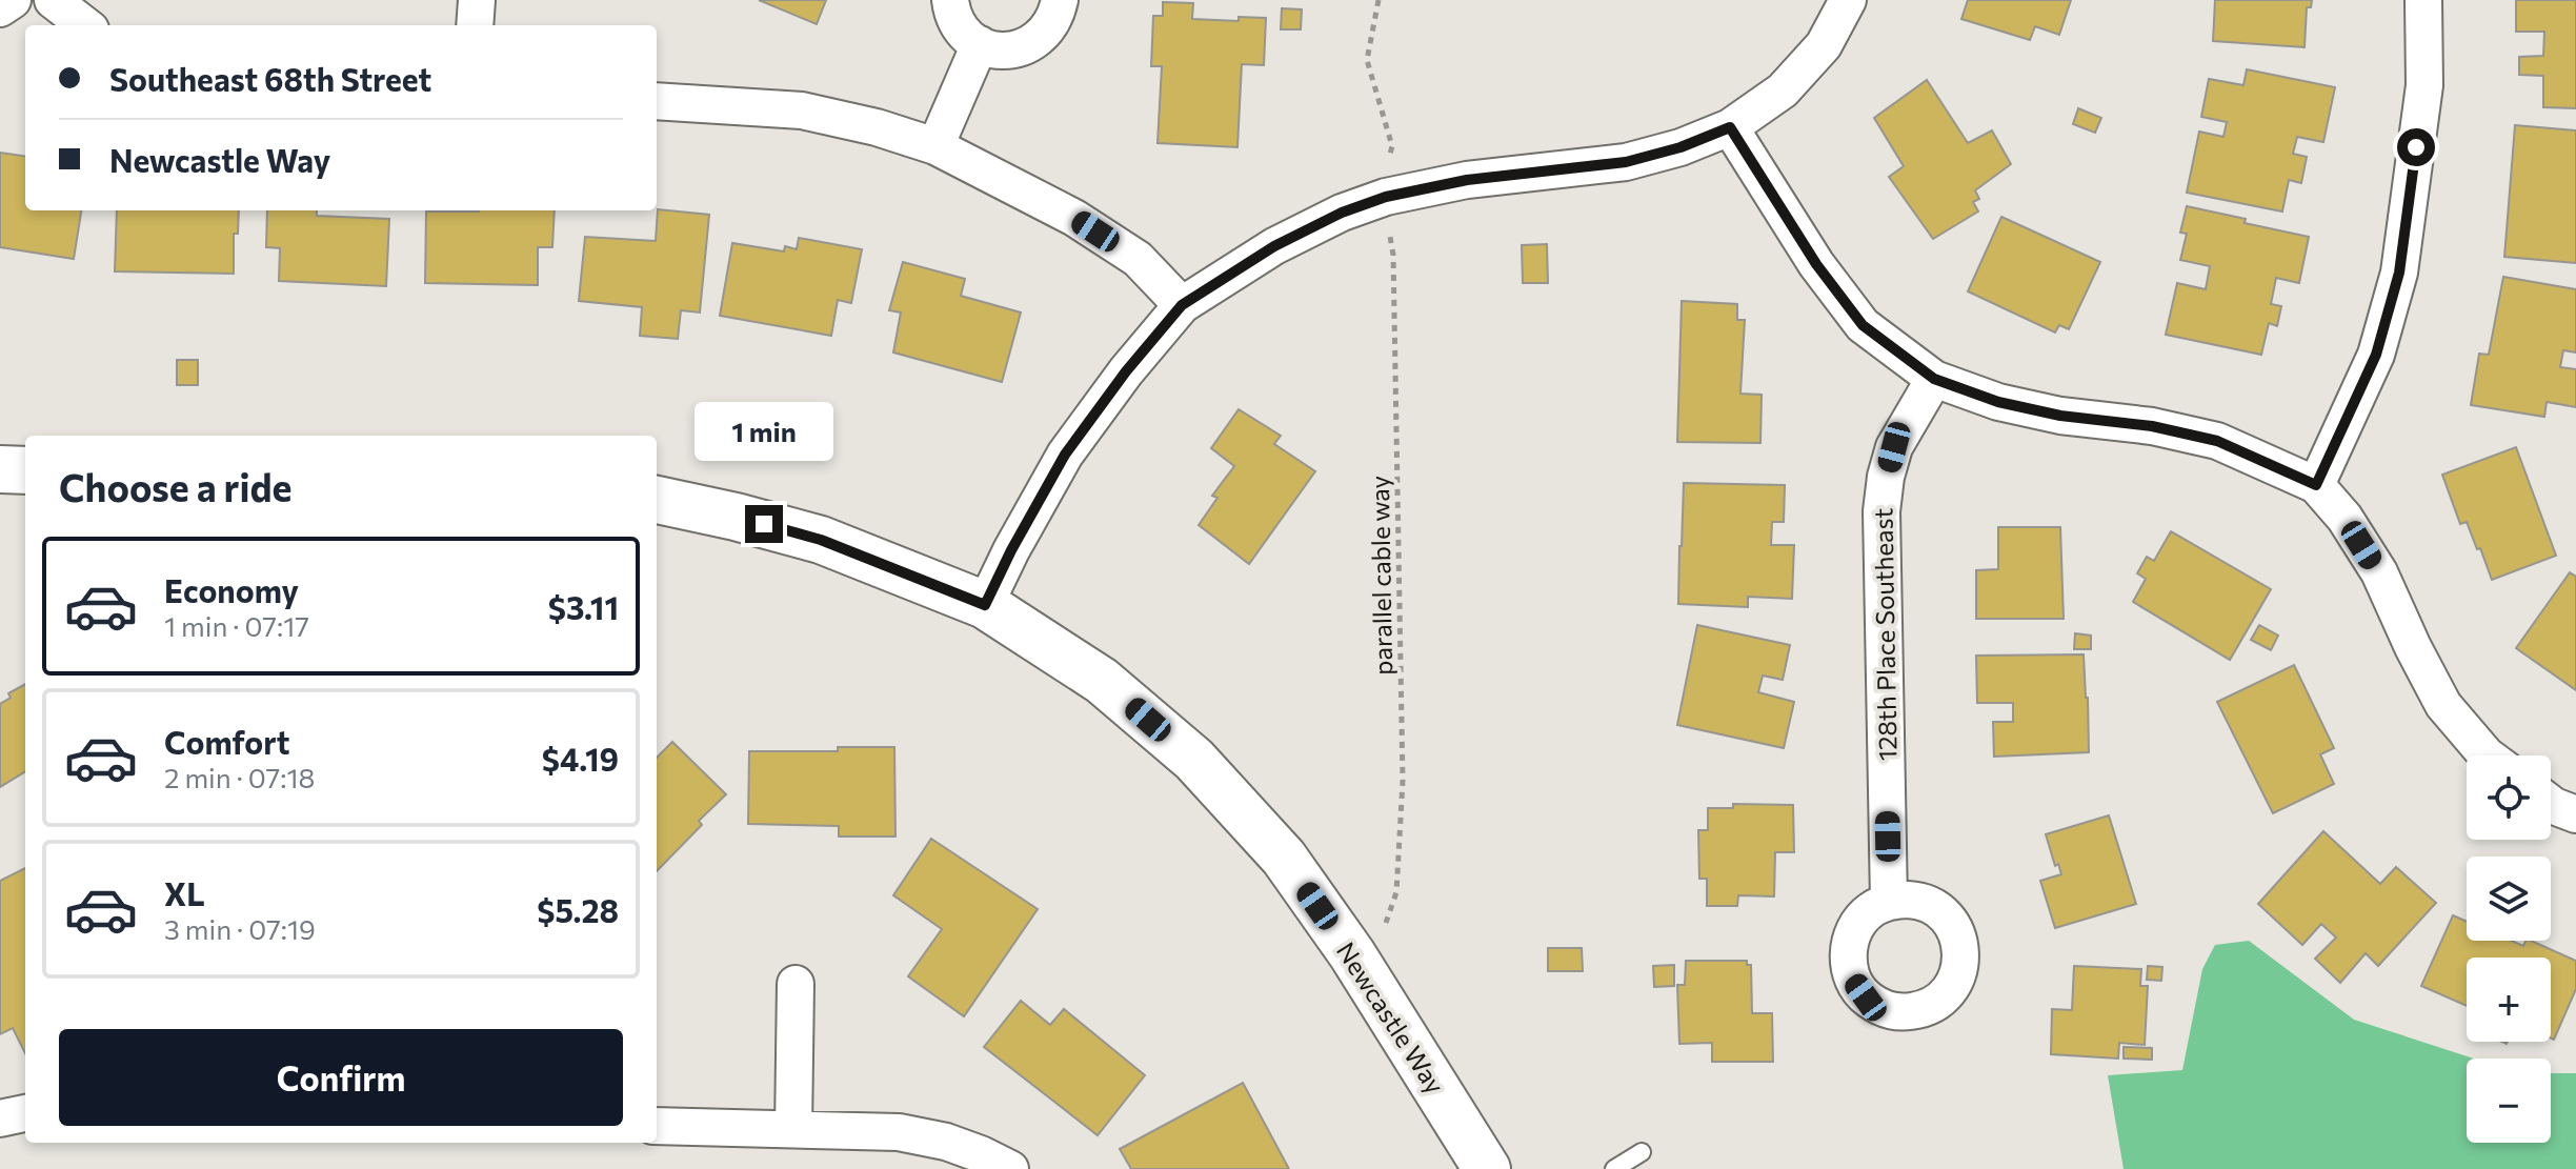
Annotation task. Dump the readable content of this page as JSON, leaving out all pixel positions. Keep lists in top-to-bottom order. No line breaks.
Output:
{"streets":{"main road":["Newcastle Way"],"street":["128th Place Southeast"],"path":["parallel cable way"]},"page":{"banner":["Southeast 68th Street","Newcastle Way"],"bubble":"1 min","heading":"Choose a ride","list":[{"name":"Economy","note":"1 min · 07:17","value":"$3.11"},{"name":"Comfort","note":"2 min · 07:18","value":"$4.19"},{"name":"XL","note":"3 min · 07:19","value":"$5.28"}],"map_buttons":["+","−"],"buttons":"Confirm"}}
